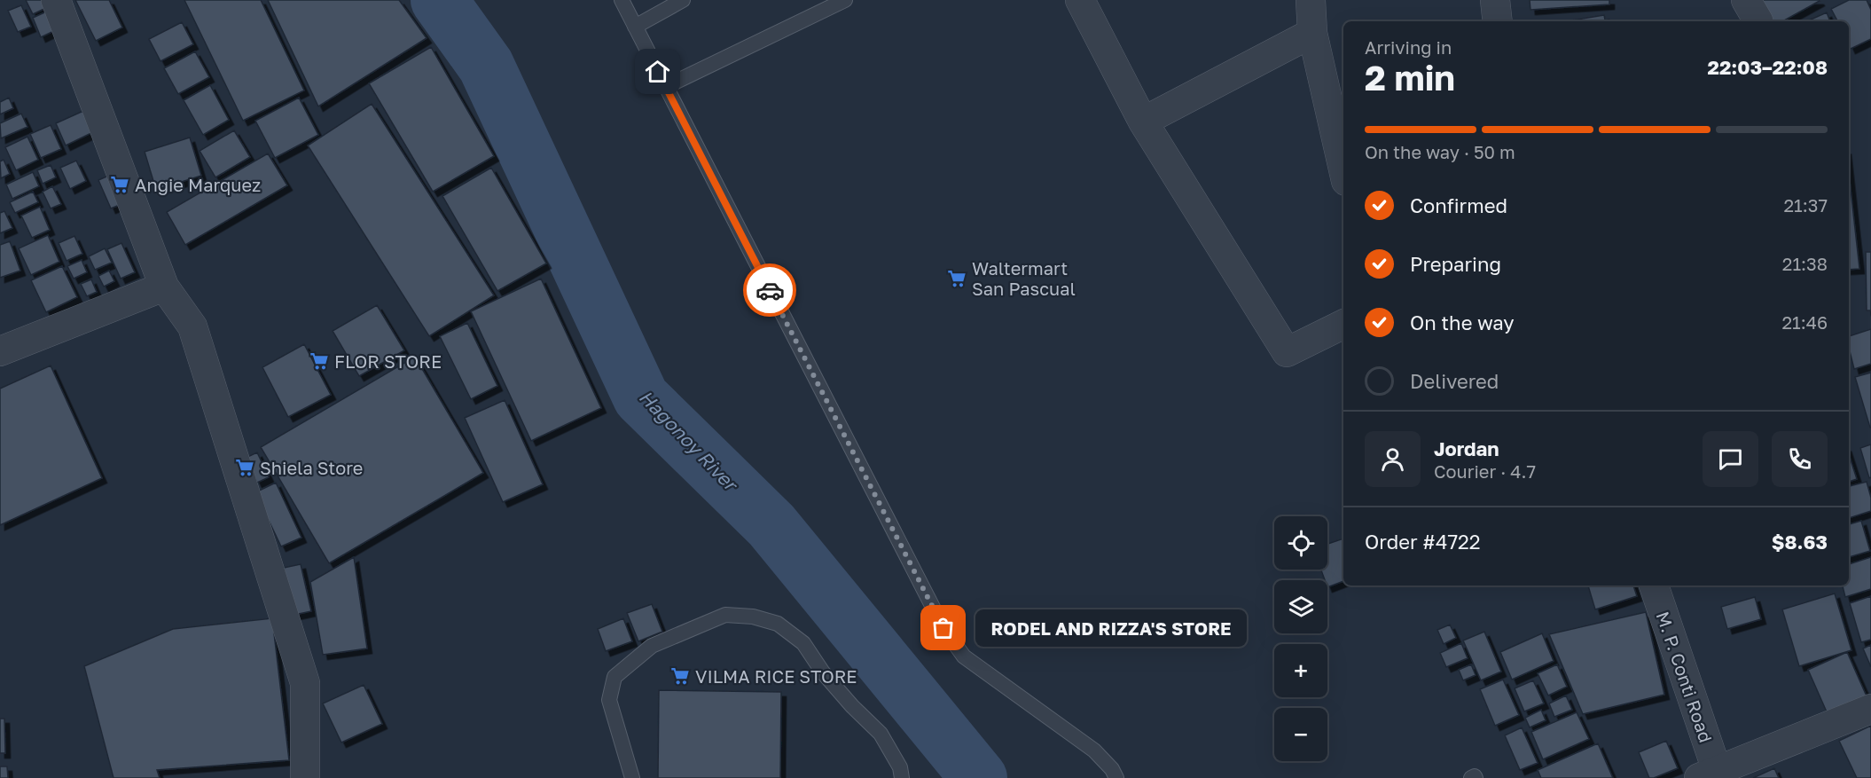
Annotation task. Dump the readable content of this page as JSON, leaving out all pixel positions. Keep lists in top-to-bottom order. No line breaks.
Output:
{"streets":{"street":["M. P. Conti Road"]},"water":["Hagonoy River"],"places":{"supermarket":["Angie Marquez","Waltermart San Pascual","FLOR STORE","Shiela Store","VILMA RICE STORE"],"other":["RODEL AND RIZZA'S STORE"]},"page":{"heading":["2 min","Arriving in","22:03–22:08"],"panel":["Jordan","Courier · 4.7","Order #4722","$8.63"],"bar":"On the way · 50 m","list":[["Confirmed","21:37"],["Preparing","21:38"],["On the way","21:46"],"Delivered"],"map_buttons":["+","−"],"bubble":"RODEL AND RIZZA'S STORE"}}
